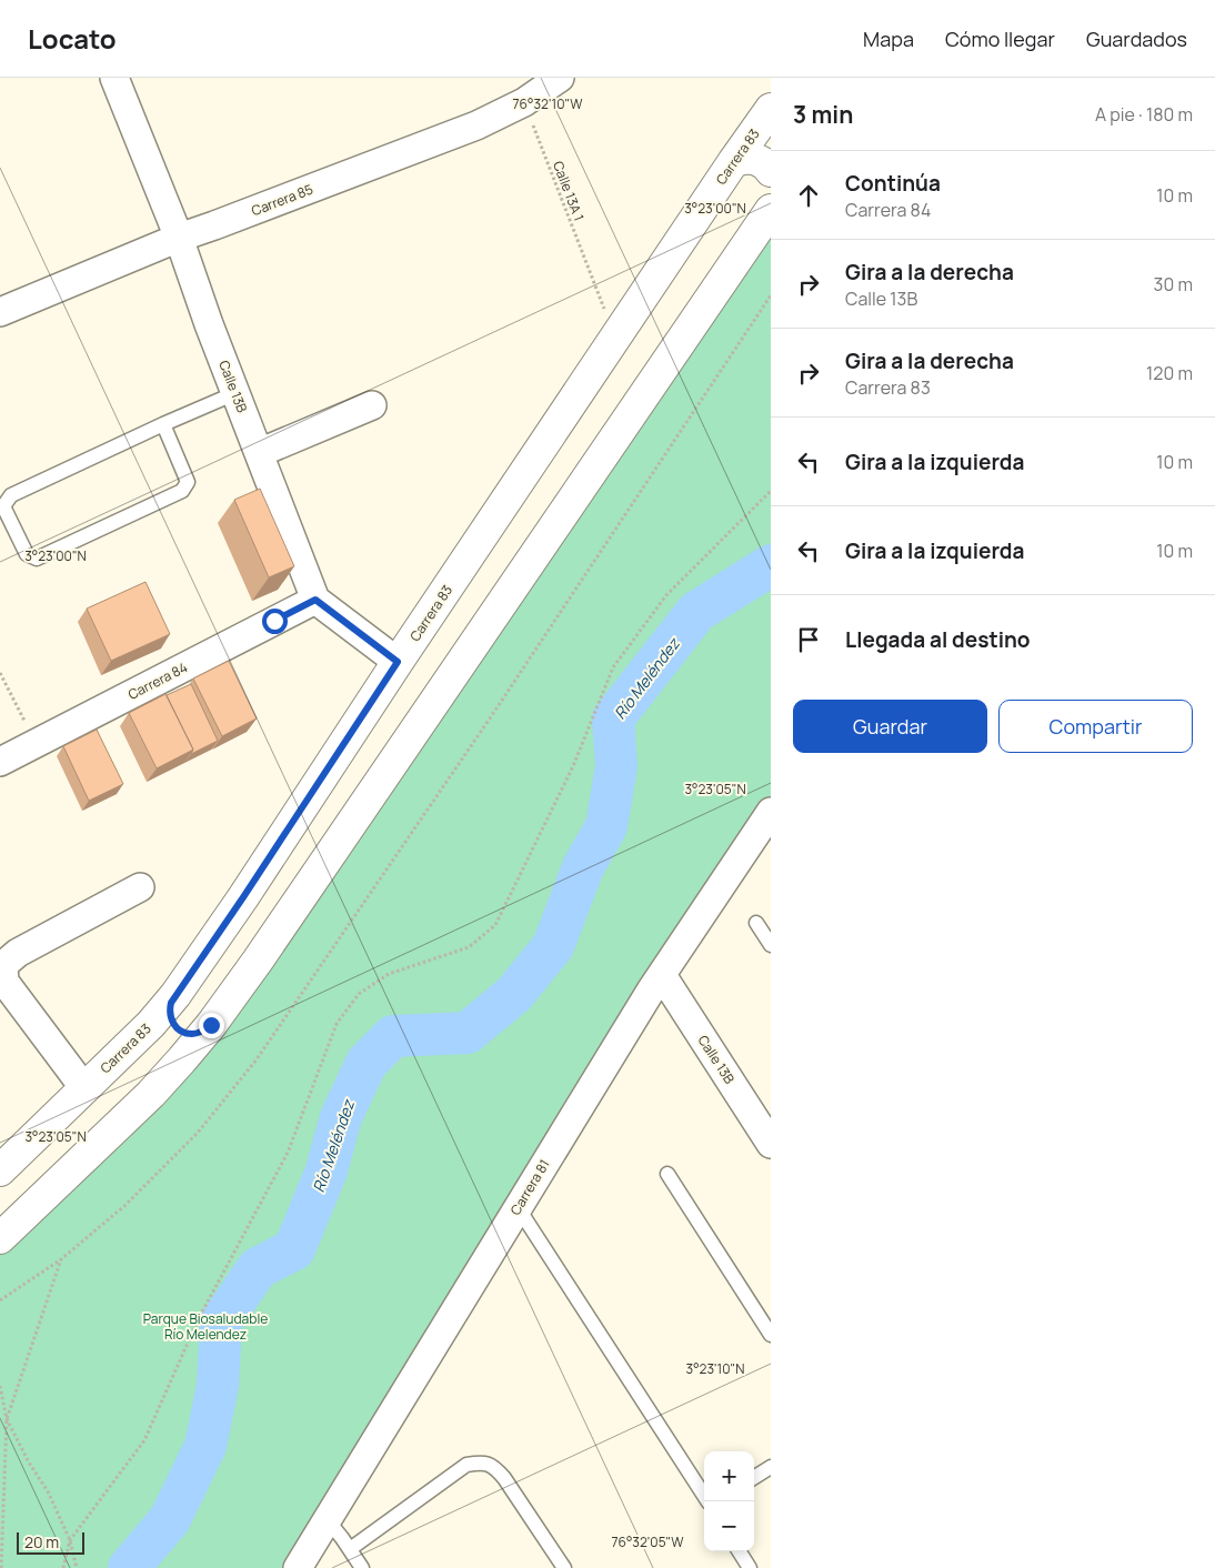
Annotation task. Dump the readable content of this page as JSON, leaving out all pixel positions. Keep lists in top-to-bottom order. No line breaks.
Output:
{"streets":{"street":["Carrera 83","Carrera 85","Calle 13B","Carrera 84","Carrera 81"],"path":["Calle 13A 1"]},"crossings":[["Calle 13A 1","Carrera 85"],["Carrera 85","Calle 13B"],["Calle 13B","Carrera 84"],["Calle 13B","Carrera 81"]],"water":["Río Meléndez"],"parks":["Parque Biosaludable Río Melendez"],"scale_bar":"20 m","page":{"header":"Locato","nav":["Mapa","Cómo llegar","Guardados"],"heading":["3 min","A pie · 180 m"],"list":[["Continúa","Carrera 84","10 m"],["Gira a la derecha","Calle 13B","30 m"],["Gira a la derecha","Carrera 83","120 m"],["Gira a la izquierda","10 m"],["Gira a la izquierda","10 m"],"Llegada al destino"],"buttons":["Guardar","Compartir"],"map_buttons":["+","−"],"scale":"20 m"},"coordinates":["76°32'10\"W","3°23'00\"N","3°23'05\"N","3°23'10\"N","76°32'05\"W"]}
